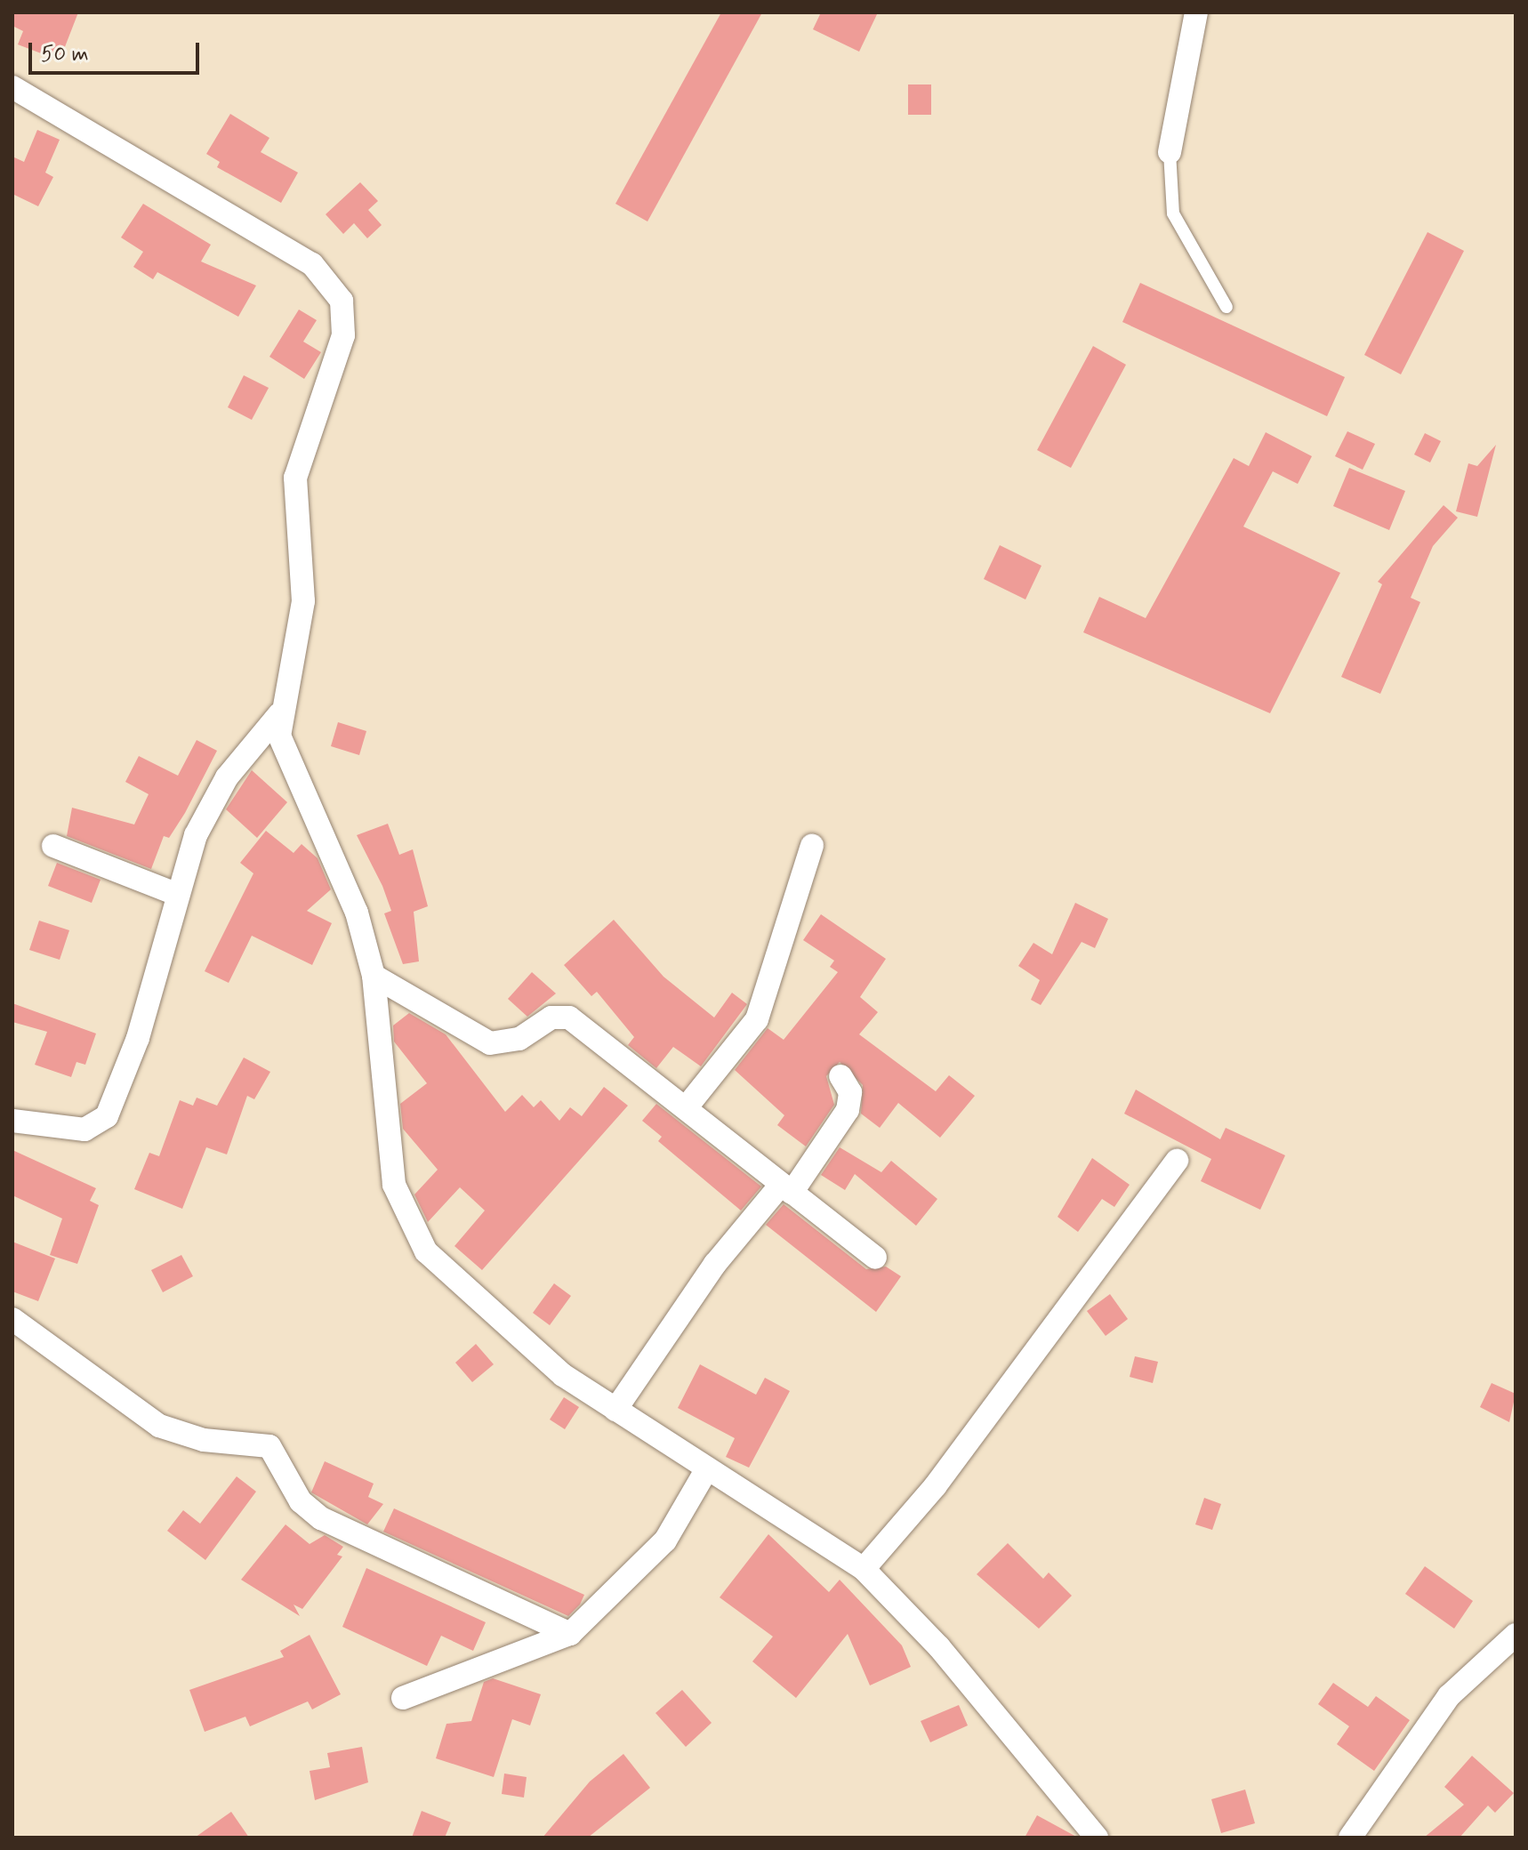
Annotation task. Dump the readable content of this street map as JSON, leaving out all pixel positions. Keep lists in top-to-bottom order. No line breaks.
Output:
{"scale_bar":"50 m"}
